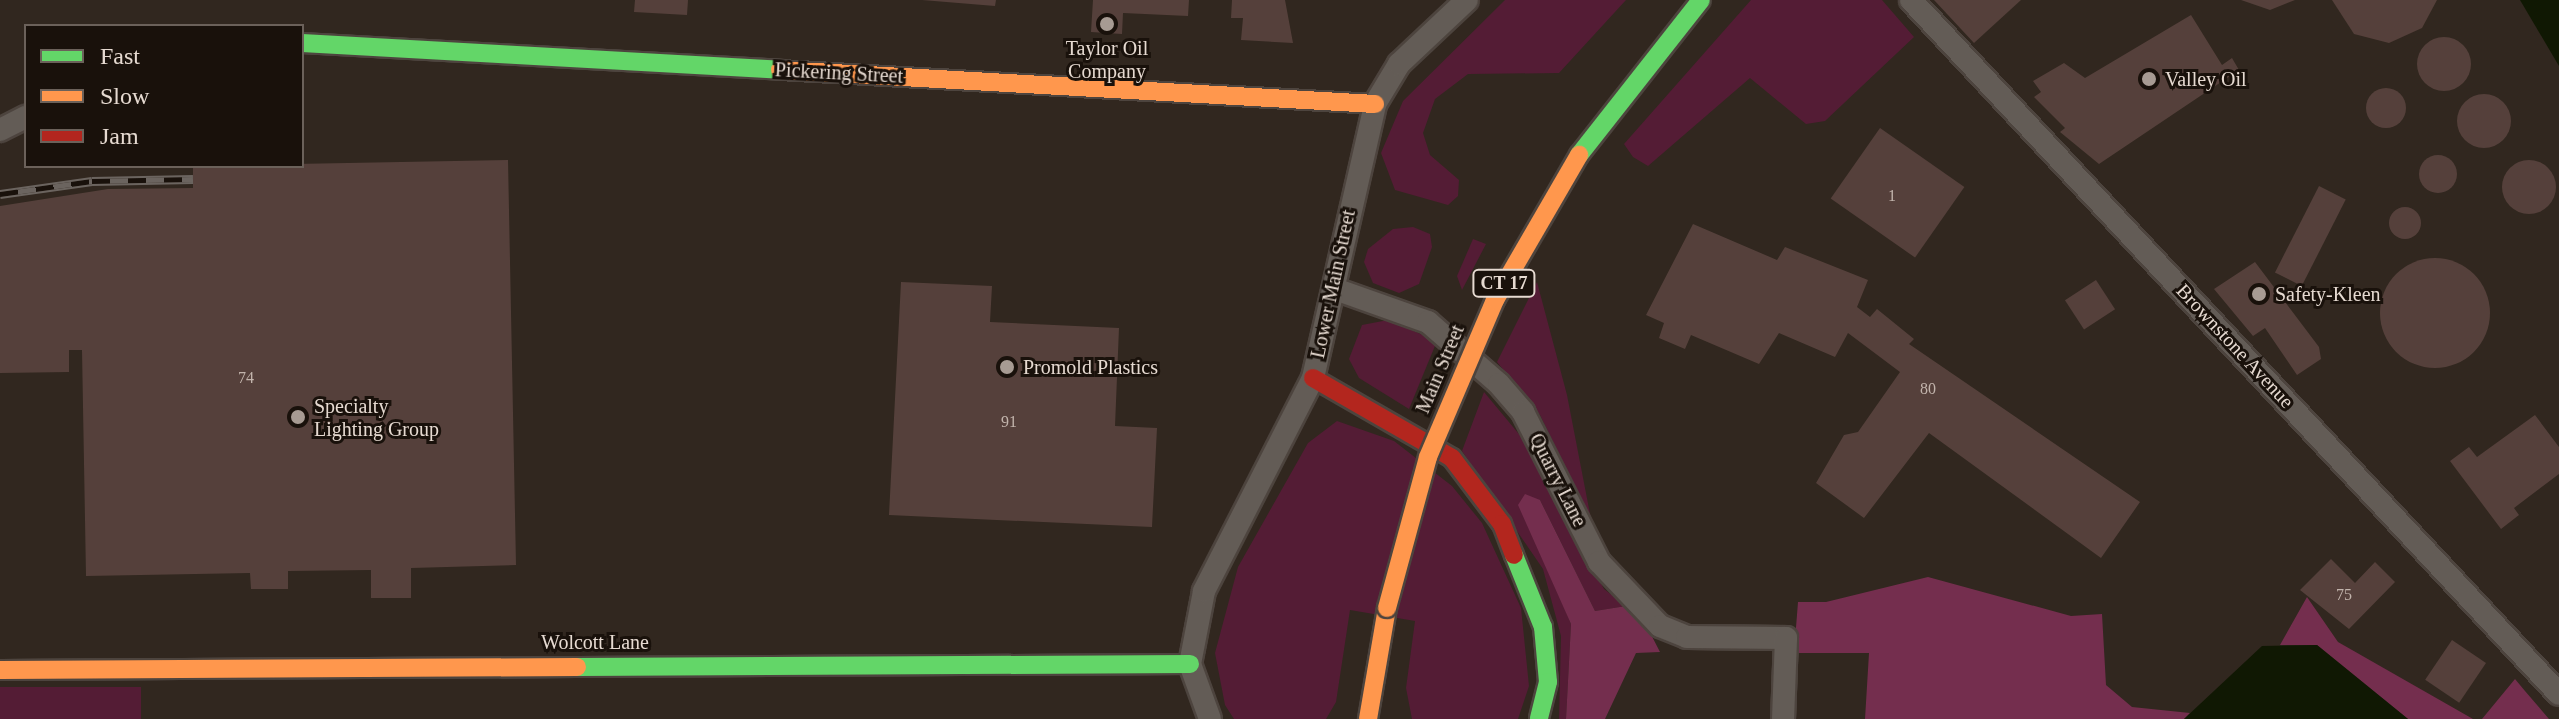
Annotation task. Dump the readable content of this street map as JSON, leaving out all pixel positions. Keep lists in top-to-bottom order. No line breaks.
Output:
{"streets":{"main road":["Pickering Street","CT 17","Main Street","Wolcott Lane"],"street":["Lower Main Street","Brownstone Avenue","Quarry Lane"]},"crossings":[["Pickering Street","Lower Main Street"],["Lower Main Street","Quarry Lane"],["Lower Main Street","Wolcott Lane"]],"places":["Taylor Oil Company","Valley Oil","Safety-Kleen","Promold Plastics","Specialty Lighting Group"],"house_numbers":["1","74","80","91","75"],"legend":["Fast","Slow","Jam"]}
